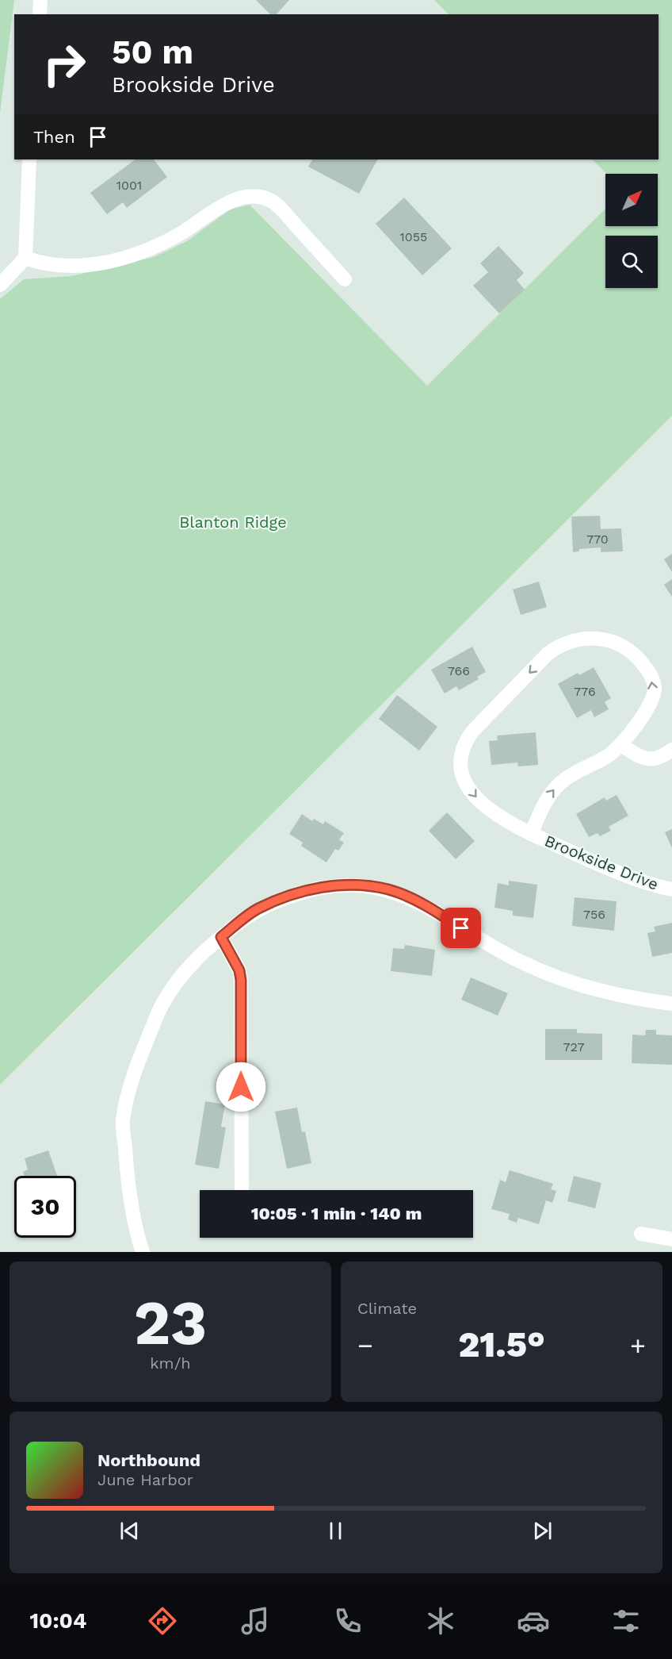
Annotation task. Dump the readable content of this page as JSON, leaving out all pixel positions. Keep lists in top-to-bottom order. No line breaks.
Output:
{"streets":{"street":["Brookside Drive"]},"parks":["Blanton Ridge"],"house_numbers":["1001","1055","770","766","776","756","727"],"north":"top right","page":{"turn":["50 m","Brookside Drive"],"then":"Then","limit":"30","trip":"10:05 · 1 min · 140 m","tile":[["23","km/h"],"Climate"],"heat":["−","21.5°","+"],"song":["Northbound","June Harbor"],"tabs":"10:04"}}
